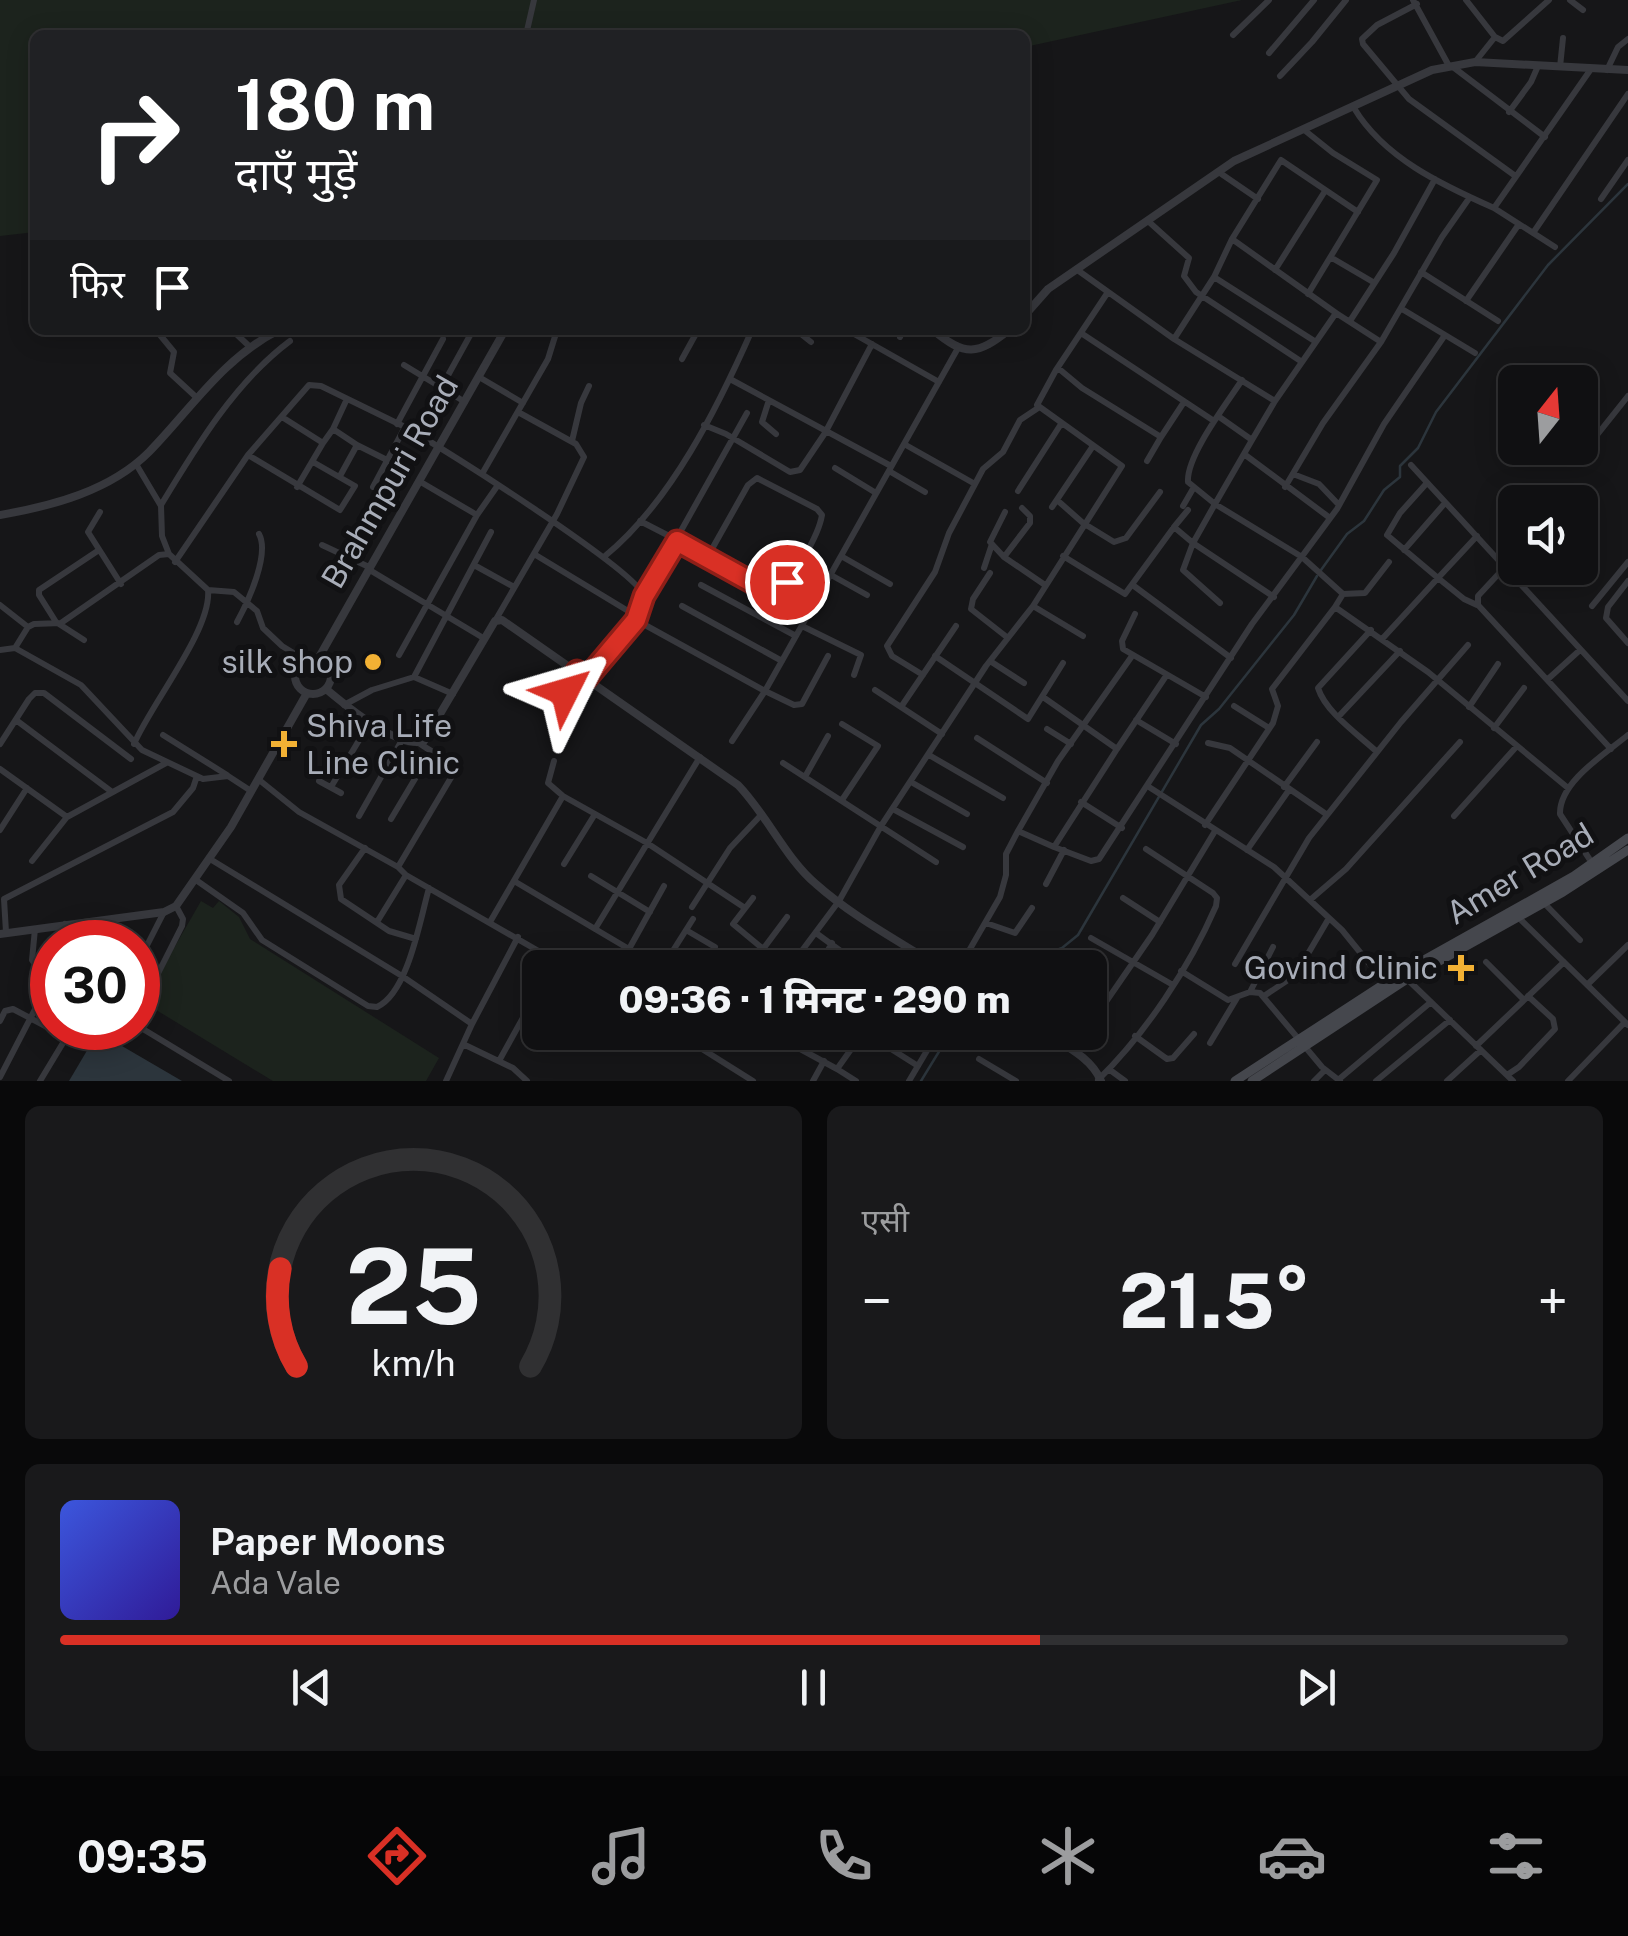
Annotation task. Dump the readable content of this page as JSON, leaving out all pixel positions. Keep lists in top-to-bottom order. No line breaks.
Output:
{"streets":{"main road":["Amer Road"],"street":["Brahmpuri Road"]},"places":{"other":["silk shop"],"health":["Shiva Life Line Clinic","Govind Clinic"]},"north":"top","page":{"turn":["180 m","दाएँ मुड़ें"],"then":"फिर","limit":"30","trip":"09:36 · 1 मिनट · 290 m","tile":"एसी","heat":["−","21.5°","+"],"song":["Paper Moons","Ada Vale"],"tabs":"09:35","gauge":["25","km/h"]}}
